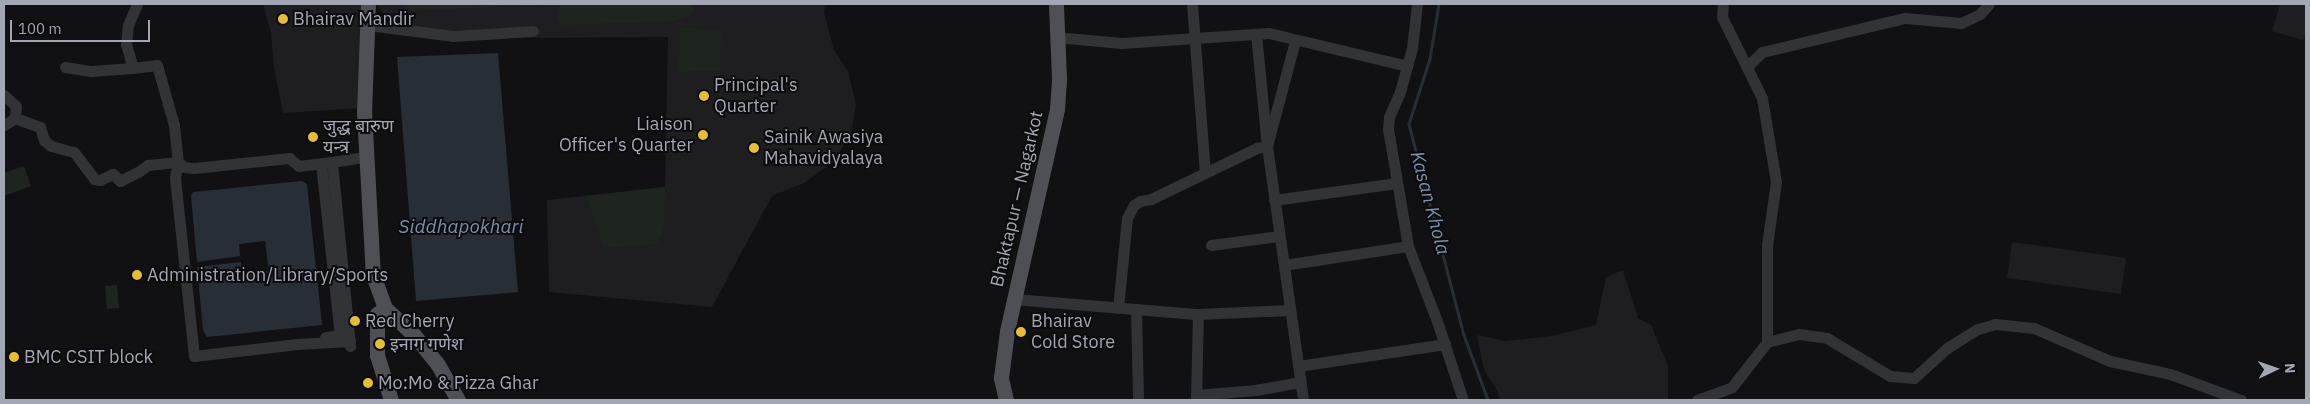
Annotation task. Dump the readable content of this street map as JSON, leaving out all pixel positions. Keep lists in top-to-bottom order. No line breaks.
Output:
{"streets":{"main road":["Bhaktapur — Nagarkot"]},"water":["Kasan Khola","Siddhapokhari"],"places":["Bhairav Mandir","Principal's Quarter","Liaison Officer's Quarter","जुद्ध बारुण यन्त्र","Sainik Awasiya Mahavidyalaya","Administration/Library/Sports","Red Cherry","Bhairav Cold Store","इनाग गणेश","BMC CSIT block","Mo:Mo & Pizza Ghar"],"scale_bar":"100 m","north":"right"}
